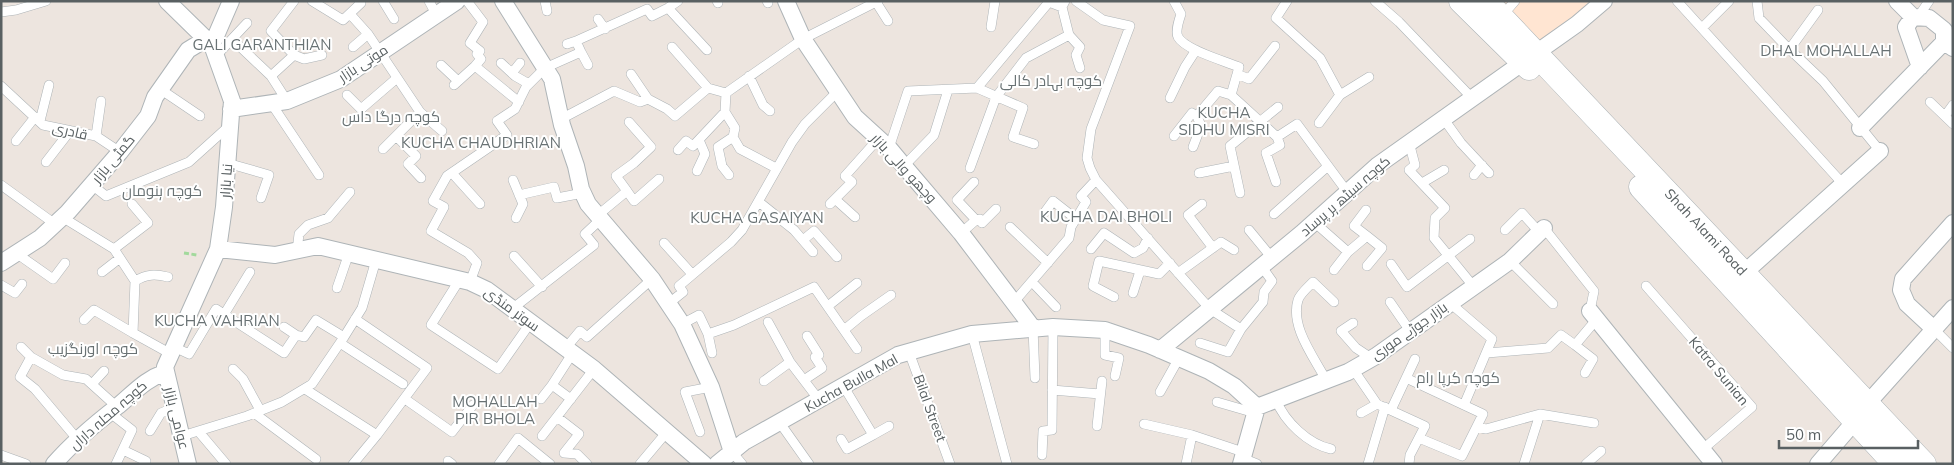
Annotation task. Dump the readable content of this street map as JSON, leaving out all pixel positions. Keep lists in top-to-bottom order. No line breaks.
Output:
{"streets":{"street":["موتی بازار","گمٹی بازار","وچھو والی بازار","نیا بازار","کوچہ سیٹھ ہر پرساد","Shah Alami Road","سوتر منڈی","بازار جوڑے موری","Kucha Bulla Mal","کوچہ محلہ داراں","عوامی بازار"],"lane":["قادری","Katra Sunian","Bilal Street"]},"crossings":[["موتی بازار","نیا بازار"],["قادری","گمٹی بازار"],["گمٹی بازار","نیا بازار"],["وچھو والی بازار","Kucha Bulla Mal"],["نیا بازار","سوتر منڈی"],["نیا بازار","کوچہ محلہ داراں"],["نیا بازار","عوامی بازار"],["کوچہ سیٹھ ہر پرساد","Shah Alami Road"],["کوچہ سیٹھ ہر پرساد","Kucha Bulla Mal"],["بازار جوڑے موری","Kucha Bulla Mal"],["Kucha Bulla Mal","Bilal Street"],["کوچہ محلہ داراں","عوامی بازار"]],"districts":["GALI GARANTHIAN","DHAL MOHALLAH","کوچہ بہادر کالی","KUCHA SIDHU MISRI","کوچہ درگا داس","KUCHA CHAUDHRIAN","کوچہ ہنومان","KUCHA DAI BHOLI","KUCHA GASAIYAN","KUCHA VAHRIAN","کوچہ اورنگزیب","کوچہ کِرپا رام","MOHALLAH PIR BHOLA"],"scale_bar":"50 m"}
